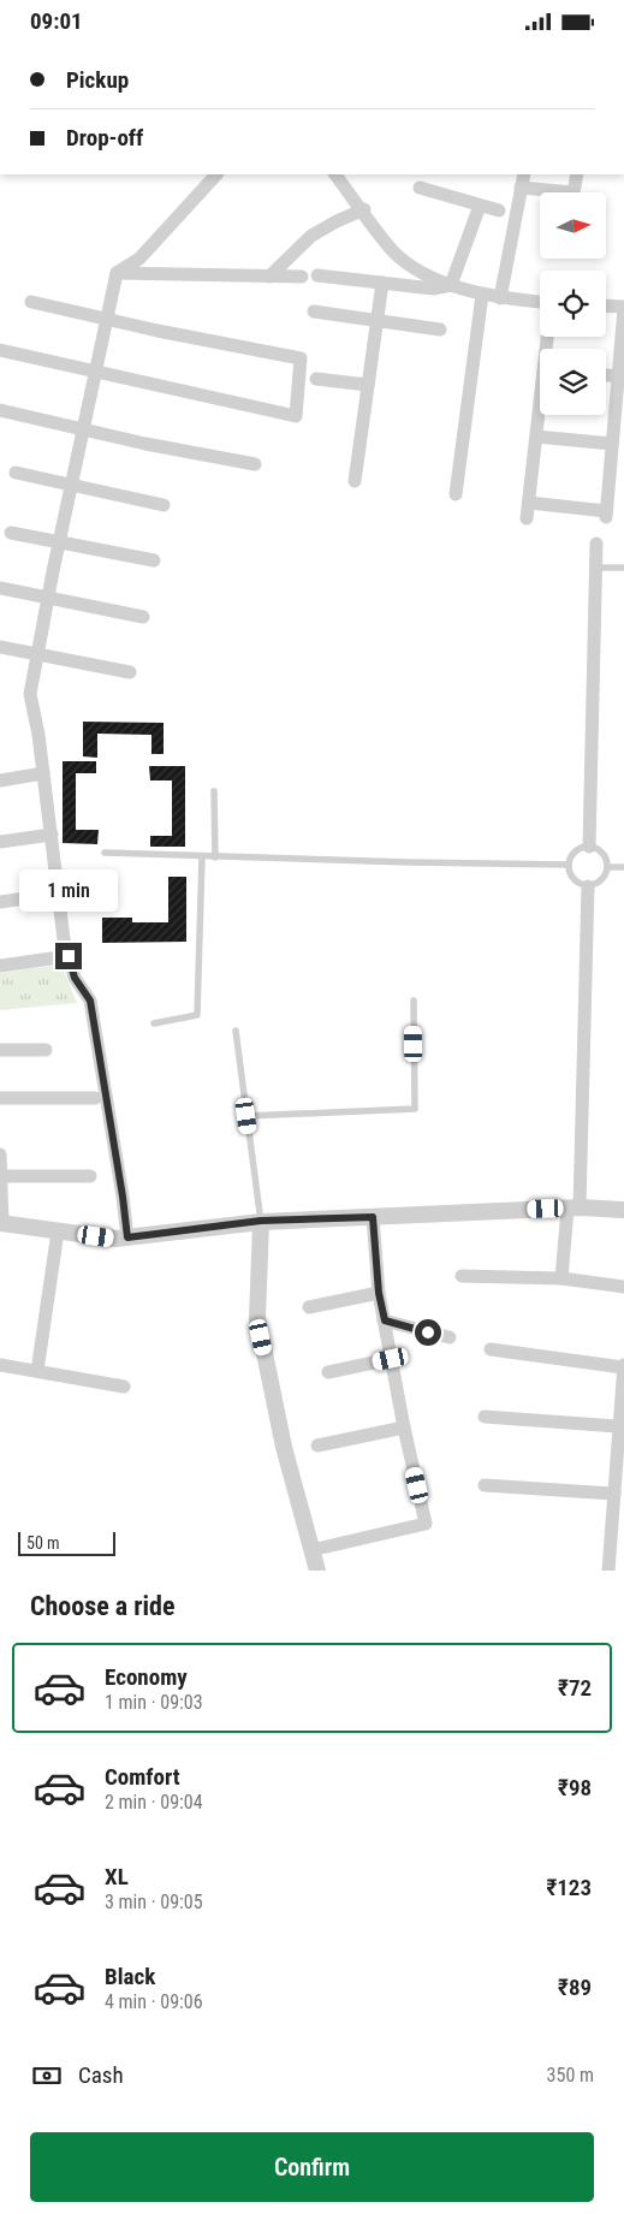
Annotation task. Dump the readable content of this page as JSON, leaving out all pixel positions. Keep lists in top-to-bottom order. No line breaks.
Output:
{"scale_bar":"50 m","north":"right","page":{"status":"09:01","banner":["Pickup","Drop-off"],"bubble":"1 min","scale":"50 m","heading":"Choose a ride","list":[{"name":"Economy","note":"1 min · 09:03","value":"₹72"},{"name":"Comfort","note":"2 min · 09:04","value":"₹98"},{"name":"XL","note":"3 min · 09:05","value":"₹123"},{"name":"Black","note":"4 min · 09:06","value":"₹89"}],"pay":["Cash","350 m"],"buttons":"Confirm"}}
